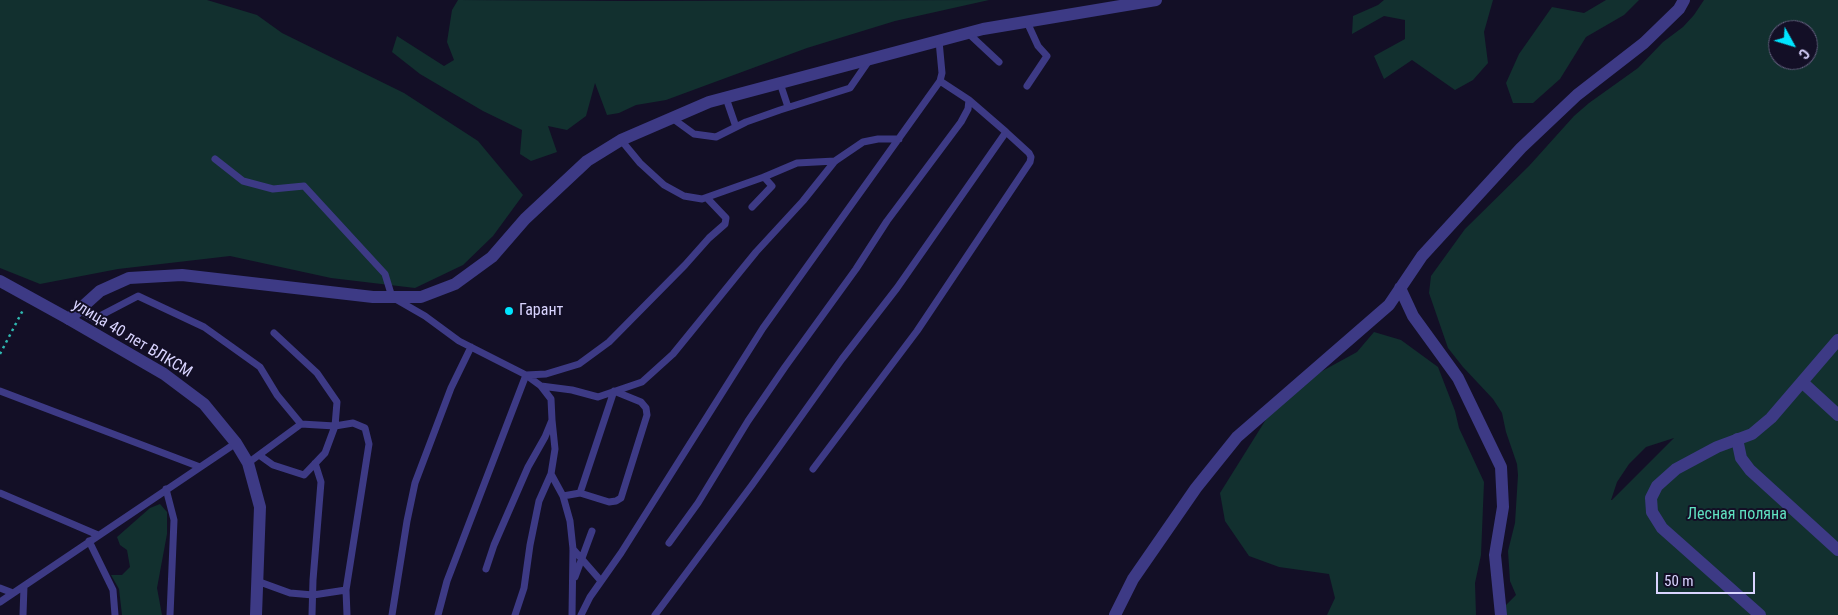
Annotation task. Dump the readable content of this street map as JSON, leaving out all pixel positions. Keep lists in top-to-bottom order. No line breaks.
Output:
{"streets":{"street":["улица 40 лет ВЛКСМ"]},"parks":["Лесная поляна"],"places":["Гарант"],"scale_bar":"50 m","north":"bottom right"}
